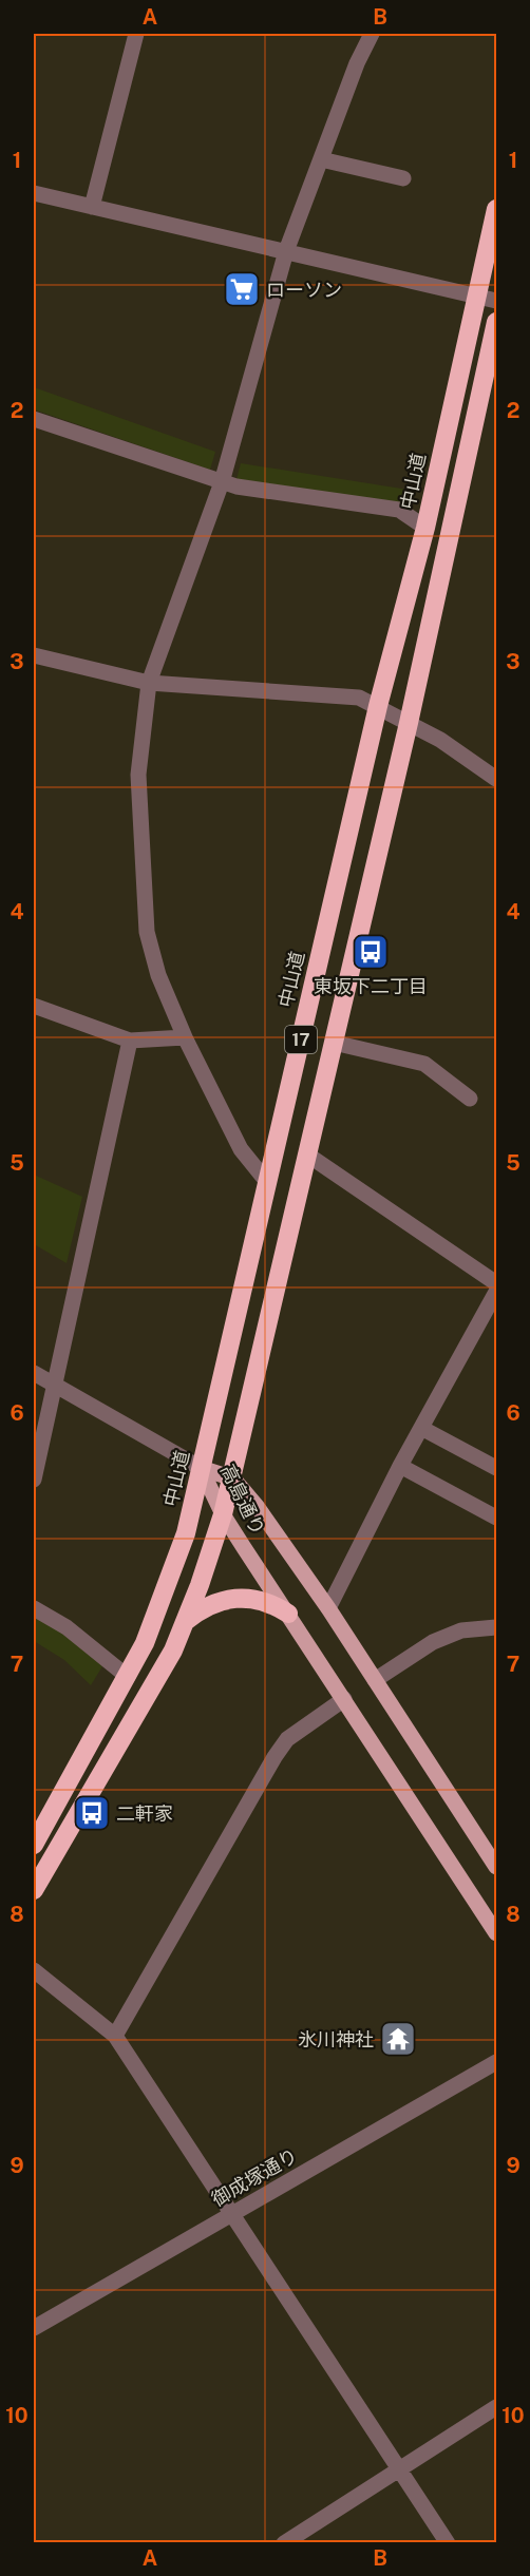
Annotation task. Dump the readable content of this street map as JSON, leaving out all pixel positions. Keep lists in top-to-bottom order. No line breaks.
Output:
{"streets":{"highway":["中山道","17"],"main road":["高島通り"],"street":["御成塚通り"]},"crossings":[["中山道","高島通り"],["17","高島通り"]],"places":{"supermarket":["ローソン"],"bus stop":["東坂下二丁目","二軒家"],"temple":["氷川神社"]},"grid":{"columns":["A","B"],"rows":["1","2","3","4","5","6","7","8","9","10"]}}
